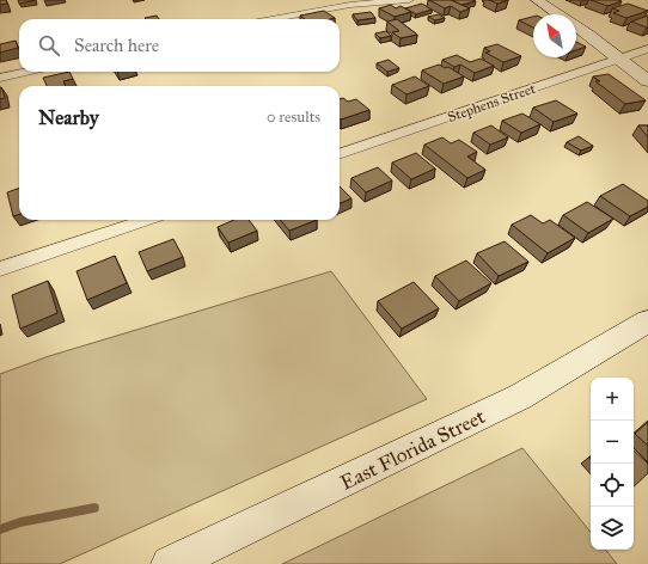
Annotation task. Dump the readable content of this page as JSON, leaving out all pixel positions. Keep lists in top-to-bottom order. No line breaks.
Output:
{"streets":{"main road":["East Florida Street"],"street":["Stephens Street"]},"north":"top left","page":{"search":"Search here","heading":["Nearby","0 results"],"map_buttons":["+","−"]}}
